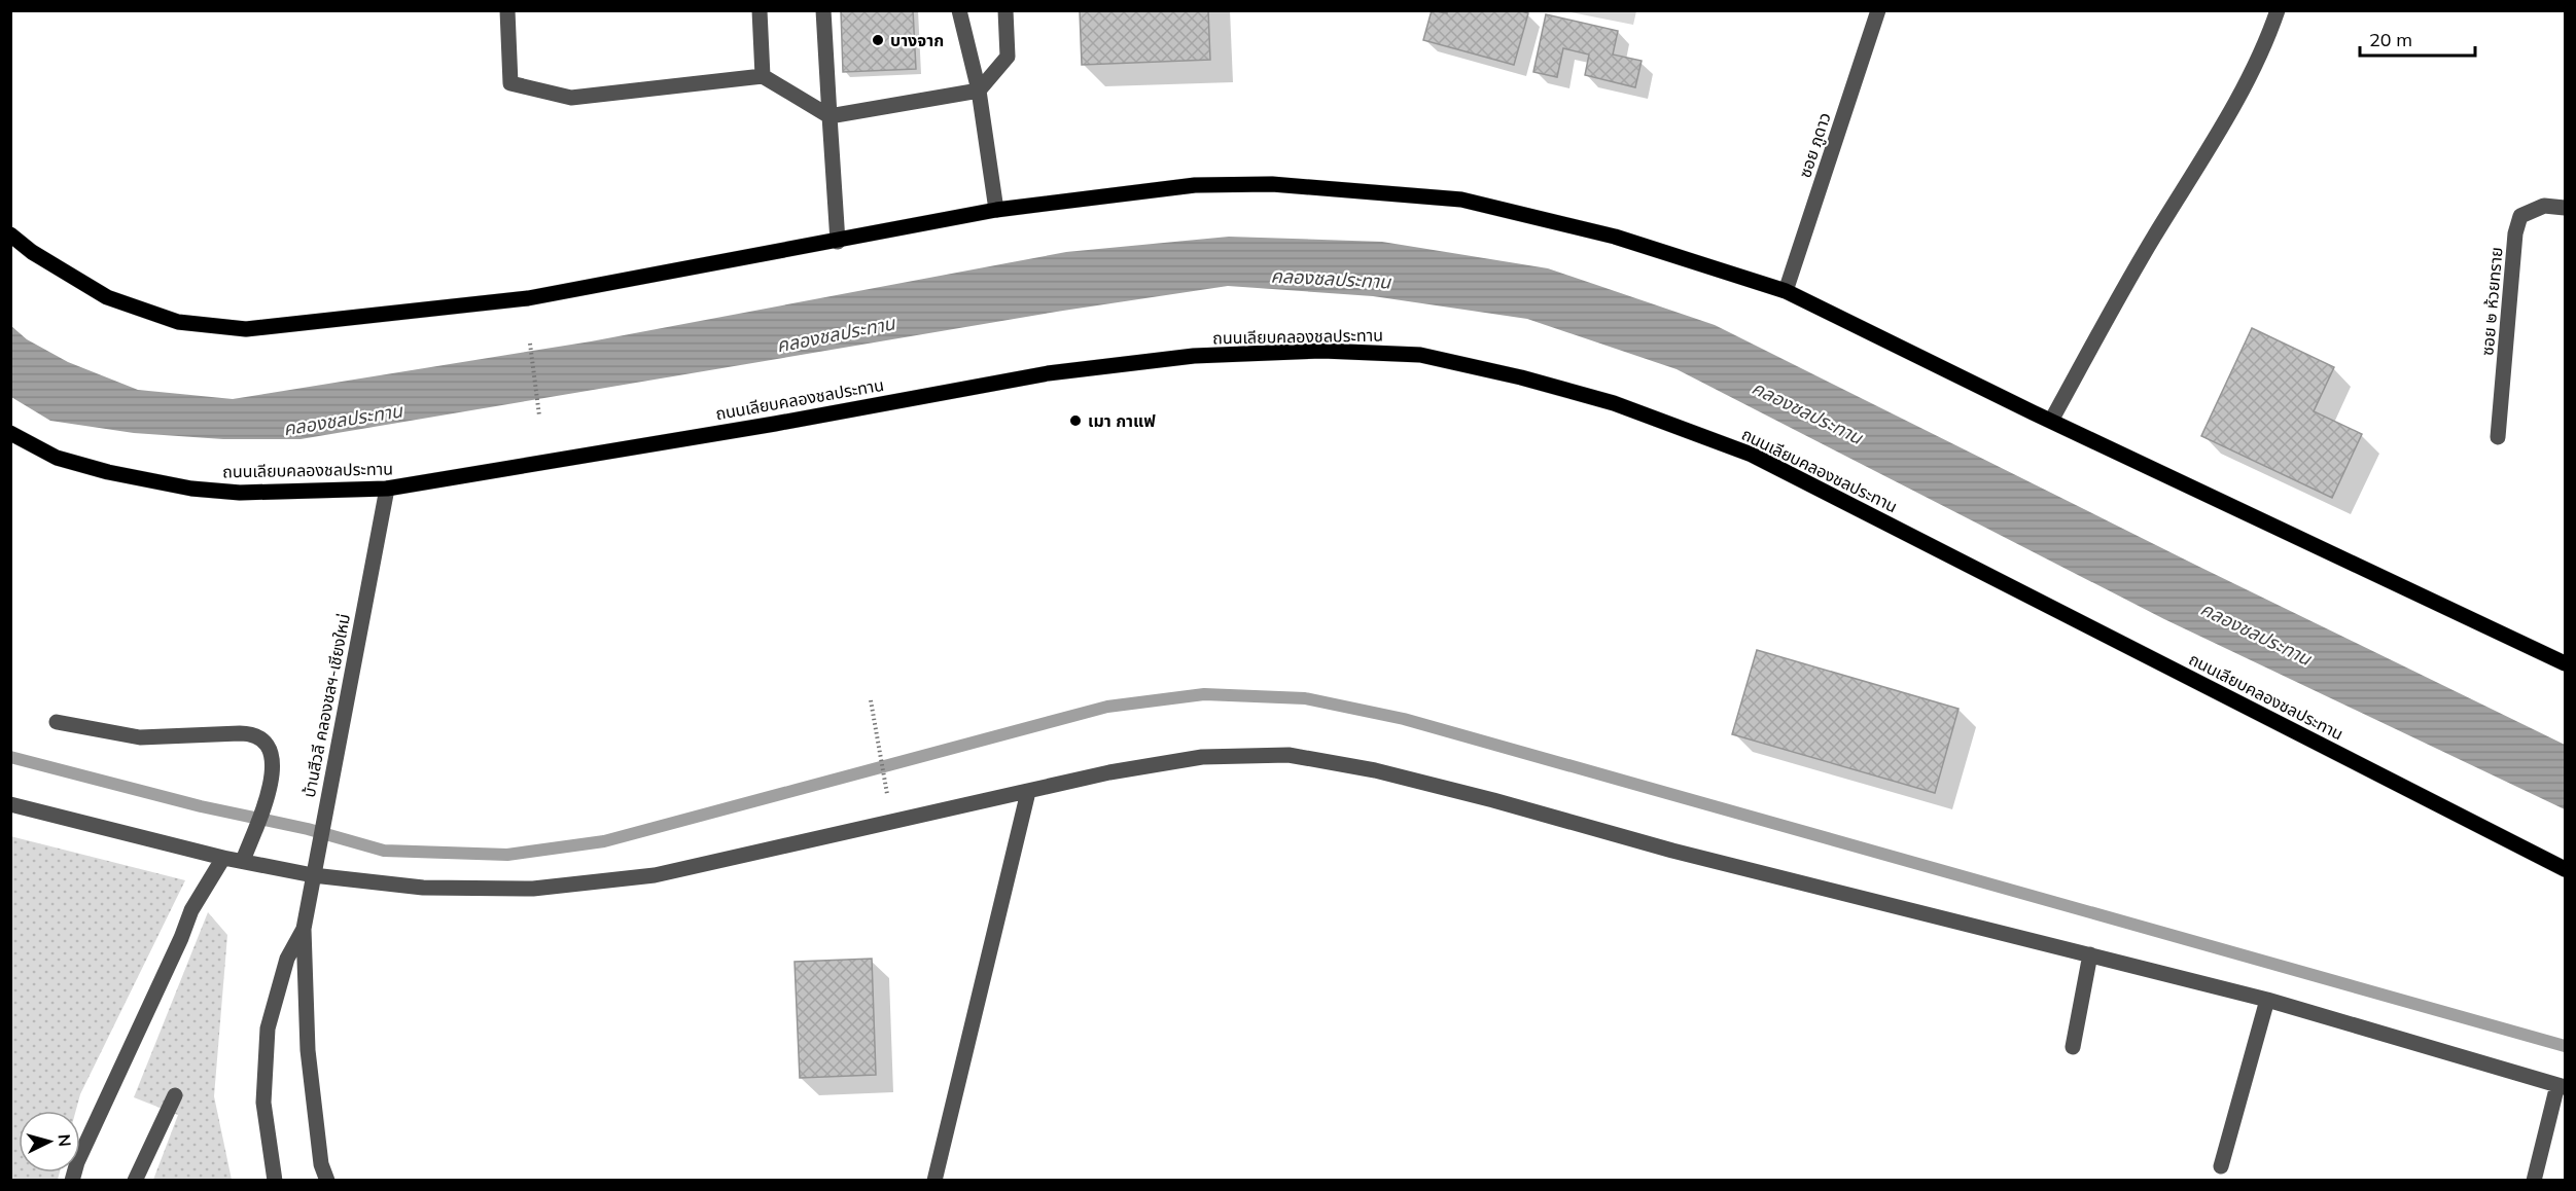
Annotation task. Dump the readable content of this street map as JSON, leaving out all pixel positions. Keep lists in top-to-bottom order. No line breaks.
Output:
{"streets":{"main road":["ถนนเลียบคลองชลประทาน"],"street":["ซอย ภูดาว","ซอย ๒ ห้วยทราย","บ้านสีวลี คลองชลฯ-เชียงใหม่"]},"crossings":[["ถนนเลียบคลองชลประทาน","บ้านสีวลี คลองชลฯ-เชียงใหม่"]],"water":["คลองชลประทาน"],"places":["บางจาก","เมา กาแฟ"],"scale_bar":"20 m","north":"right"}
